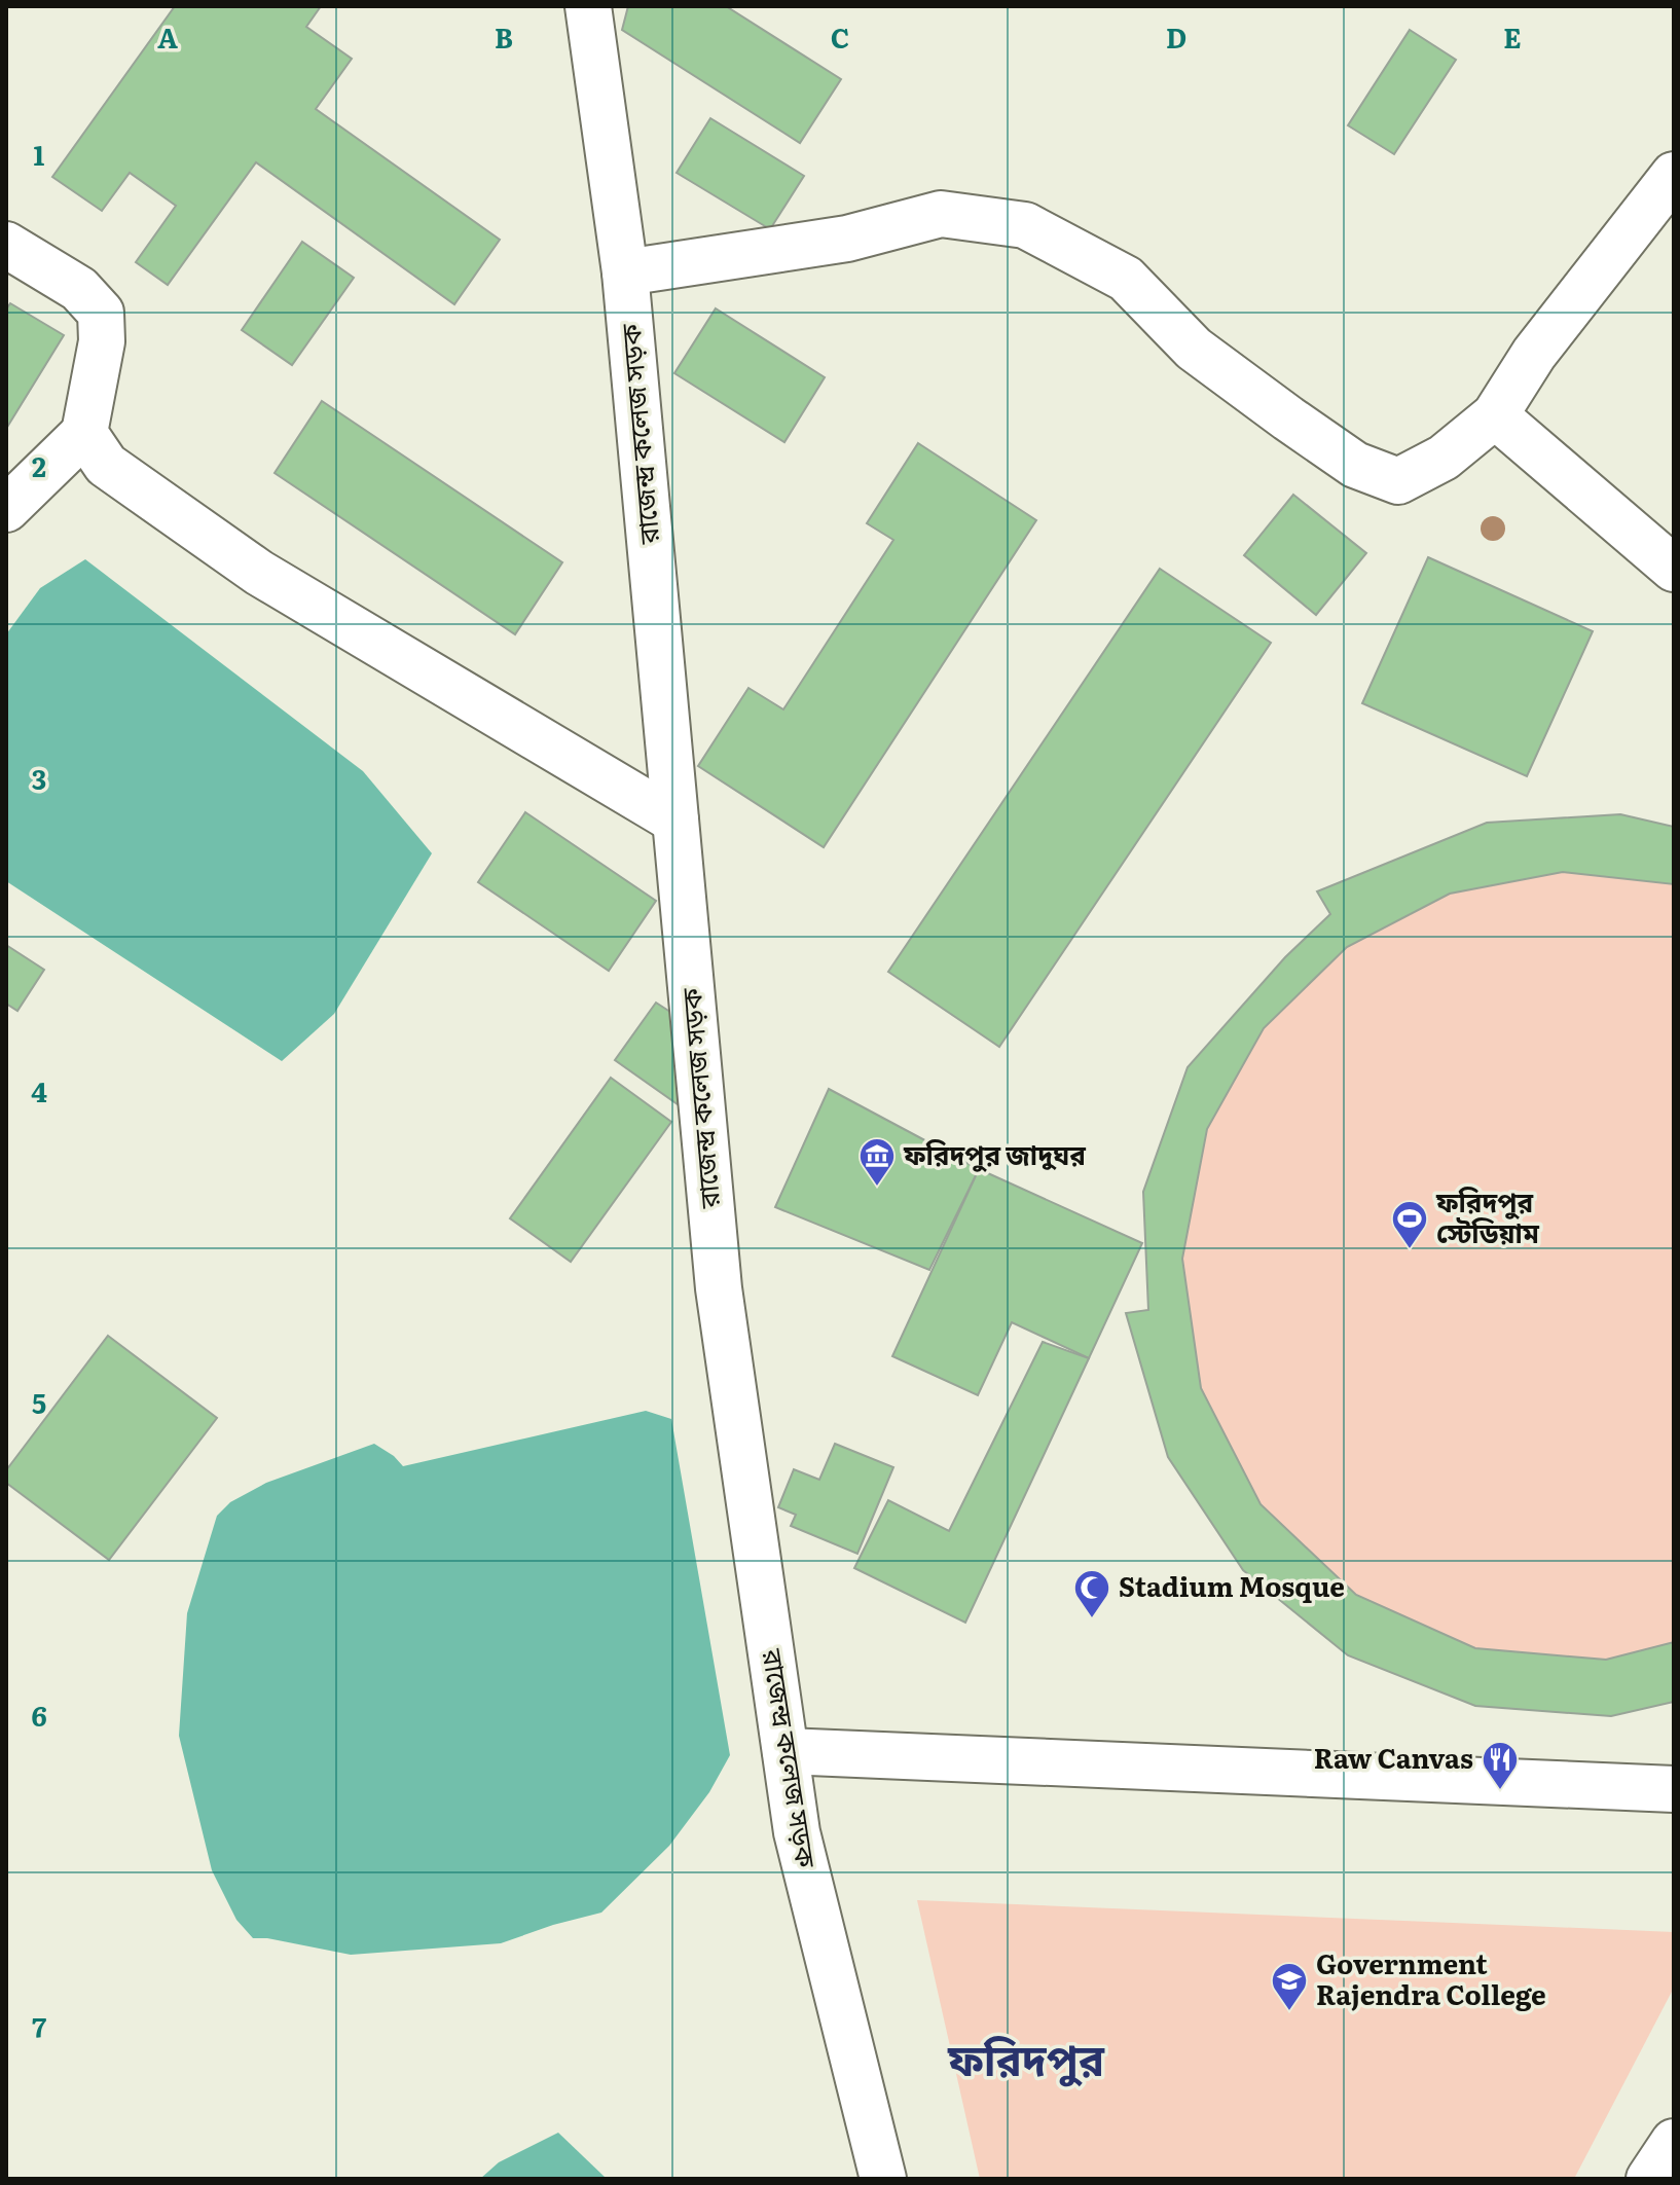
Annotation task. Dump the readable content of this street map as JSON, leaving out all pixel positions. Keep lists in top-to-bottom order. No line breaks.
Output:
{"streets":{"street":["রাজেন্দ্র কলেজ সড়ক"]},"districts":["ফরিদপুর"],"places":{"museum":["ফরিদপুর জাদুঘর"],"sports":["ফরিদপুর স্টেডিয়াম"],"mosque":["Stadium Mosque"],"restaurant":["Raw Canvas"],"school or university":["Government Rajendra College"]},"grid":{"columns":["A","B","C","D","E"],"rows":["1","2","3","4","5","6","7"]}}
